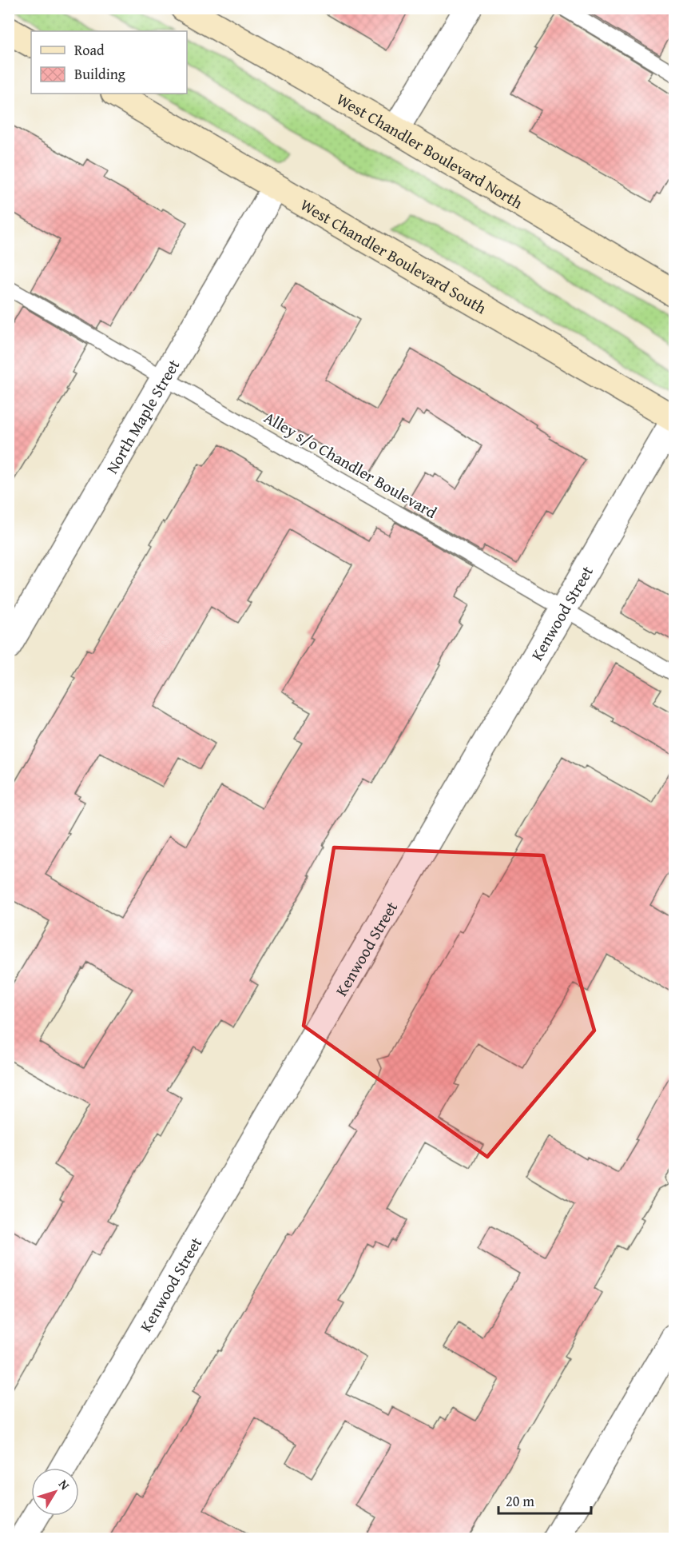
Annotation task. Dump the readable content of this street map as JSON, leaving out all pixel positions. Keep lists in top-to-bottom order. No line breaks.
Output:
{"streets":{"main road":["West Chandler Boulevard North","West Chandler Boulevard South"],"street":["North Maple Street","Kenwood Street"],"lane":["Alley s/o Chandler Boulevard"]},"crossings":[["West Chandler Boulevard South","North Maple Street"],["West Chandler Boulevard South","Kenwood Street"],["North Maple Street","Alley s/o Chandler Boulevard"],["Alley s/o Chandler Boulevard","Kenwood Street"]],"legend":["Road","Building"],"scale_bar":"20 m","north":"top right"}
